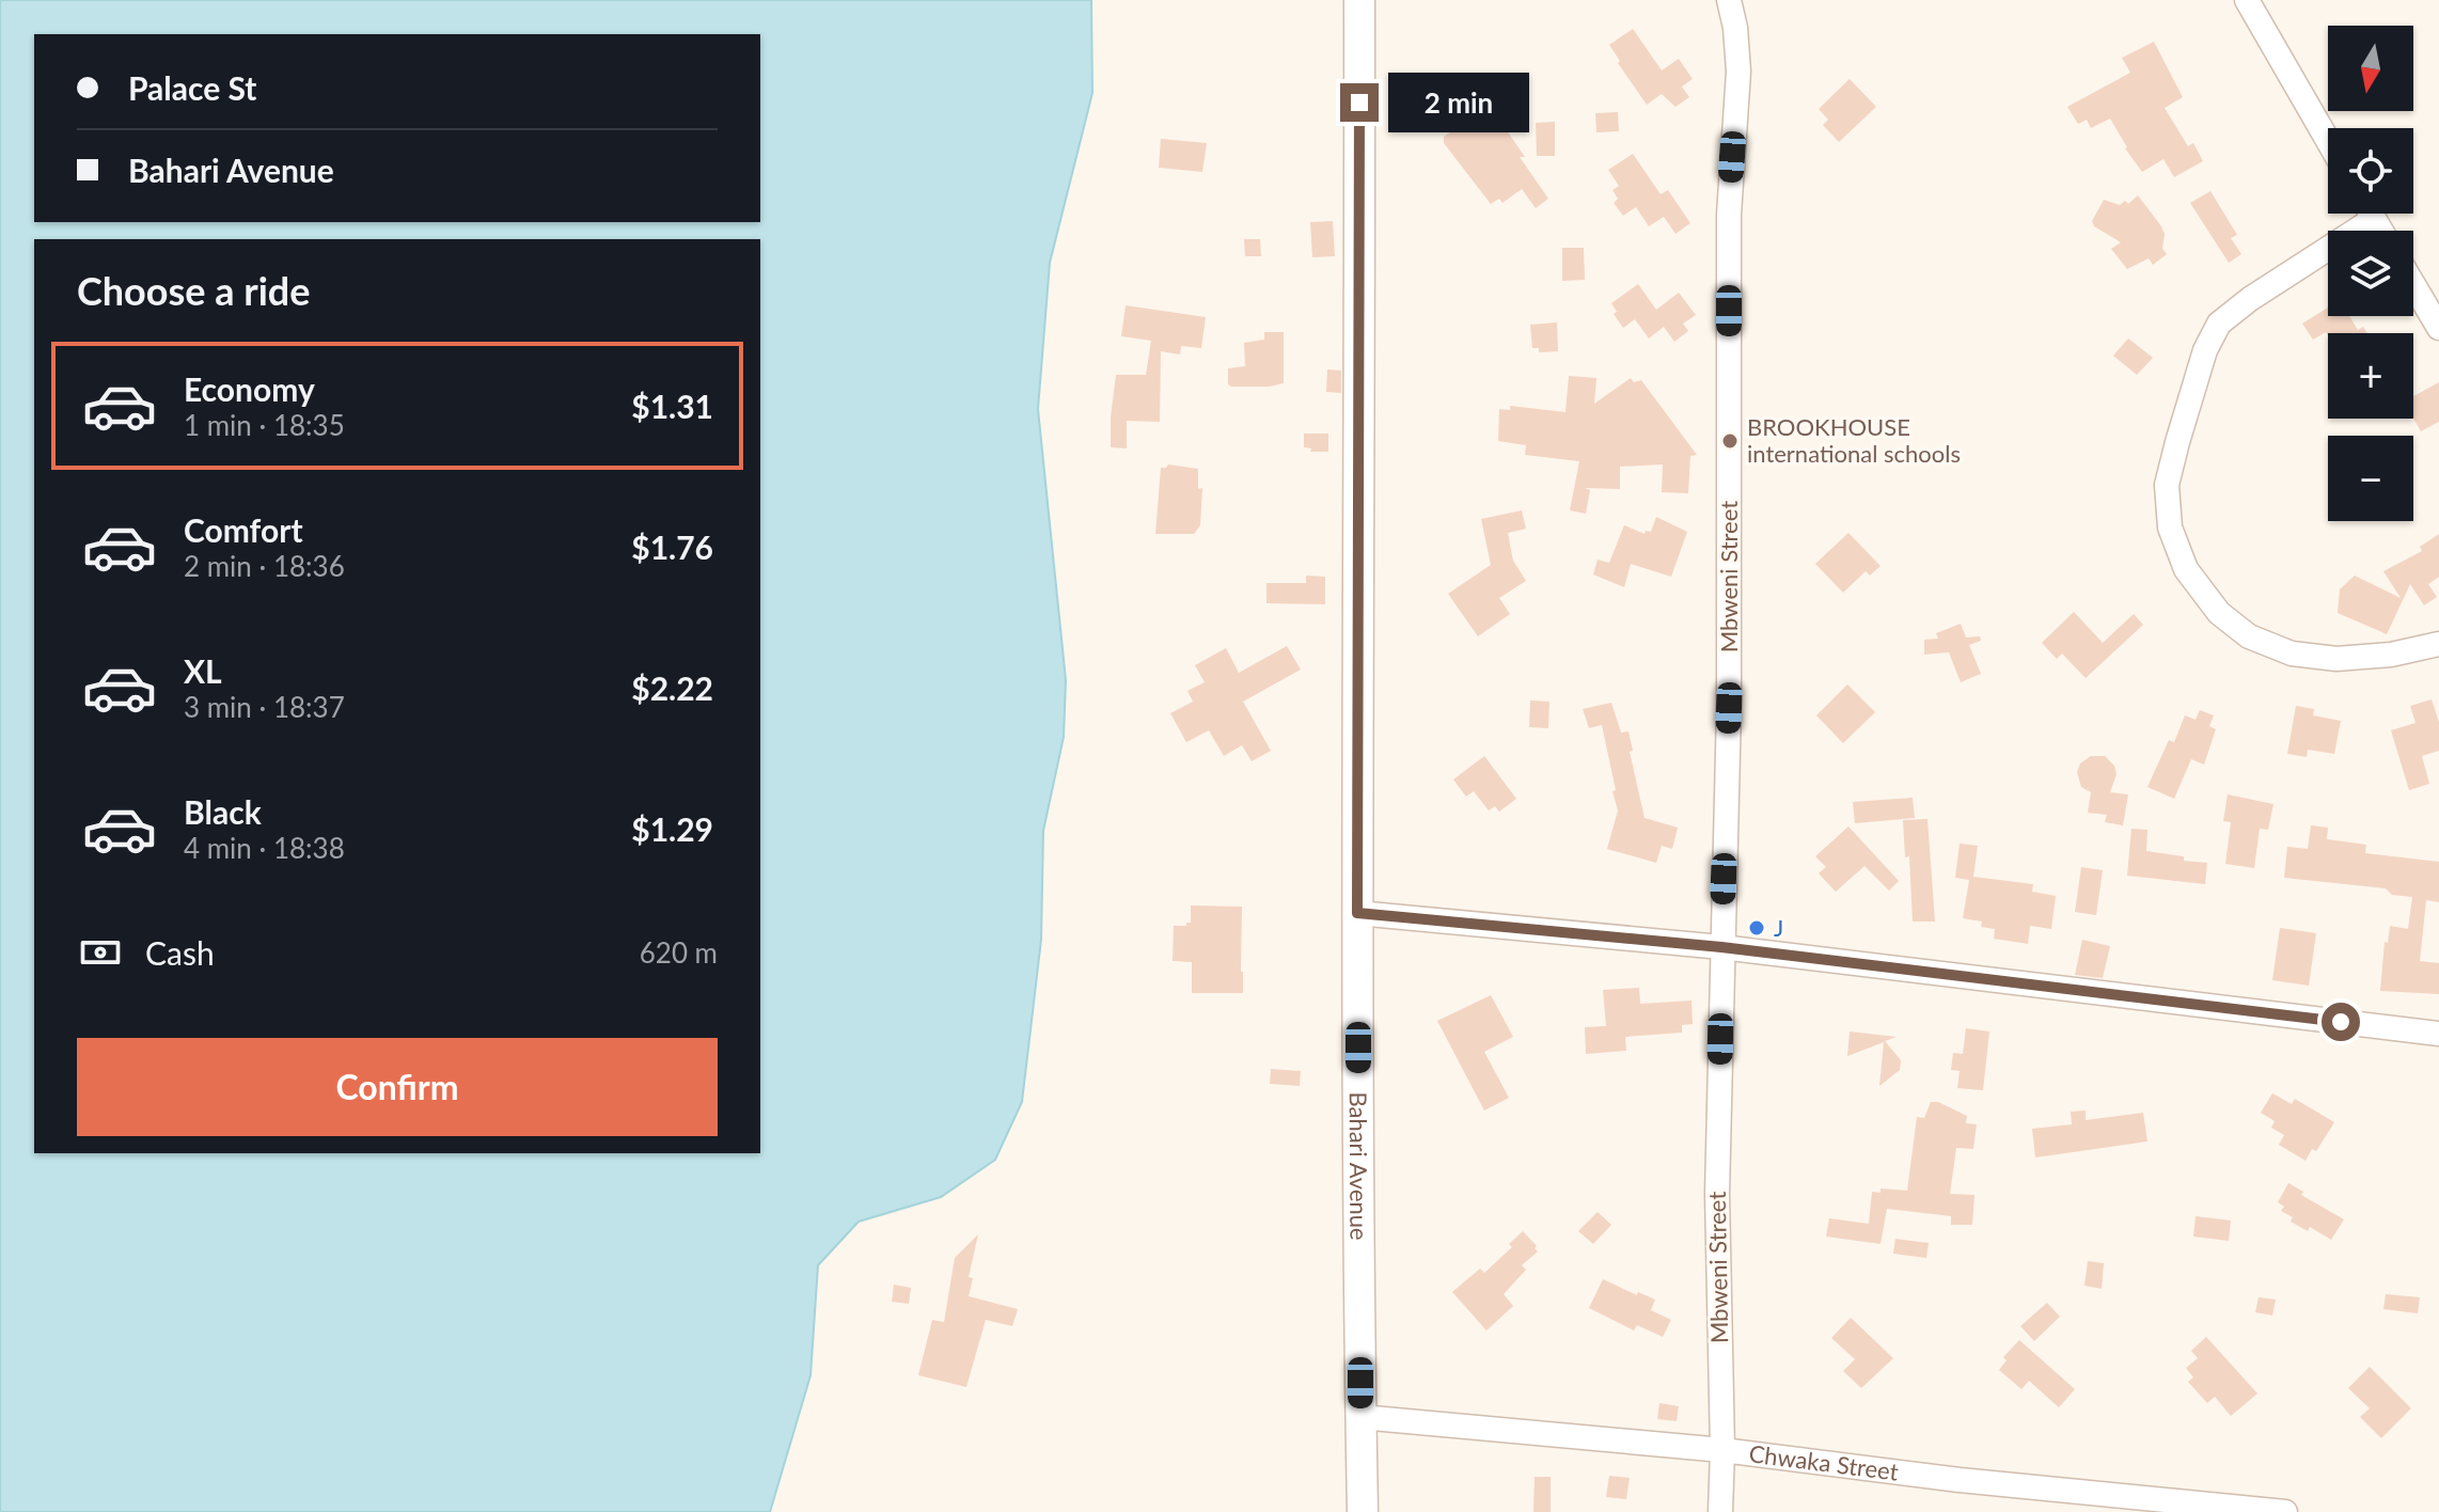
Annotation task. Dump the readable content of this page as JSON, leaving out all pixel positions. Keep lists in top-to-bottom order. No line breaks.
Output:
{"streets":{"street":["Mbweni Street","Bahari Avenue","Chwaka Street"]},"crossings":[["Mbweni Street","Chwaka Street"],["Bahari Avenue","Chwaka Street"]],"places":["BROOKHOUSE international schools","J"],"north":"bottom","page":{"map_buttons":["+","−"],"banner":["Palace St","Bahari Avenue"],"bubble":"2 min","heading":"Choose a ride","list":[{"name":"Economy","note":"1 min · 18:35","value":"$1.31"},{"name":"Comfort","note":"2 min · 18:36","value":"$1.76"},{"name":"XL","note":"3 min · 18:37","value":"$2.22"},{"name":"Black","note":"4 min · 18:38","value":"$1.29"}],"pay":["Cash","620 m"],"buttons":"Confirm"}}
